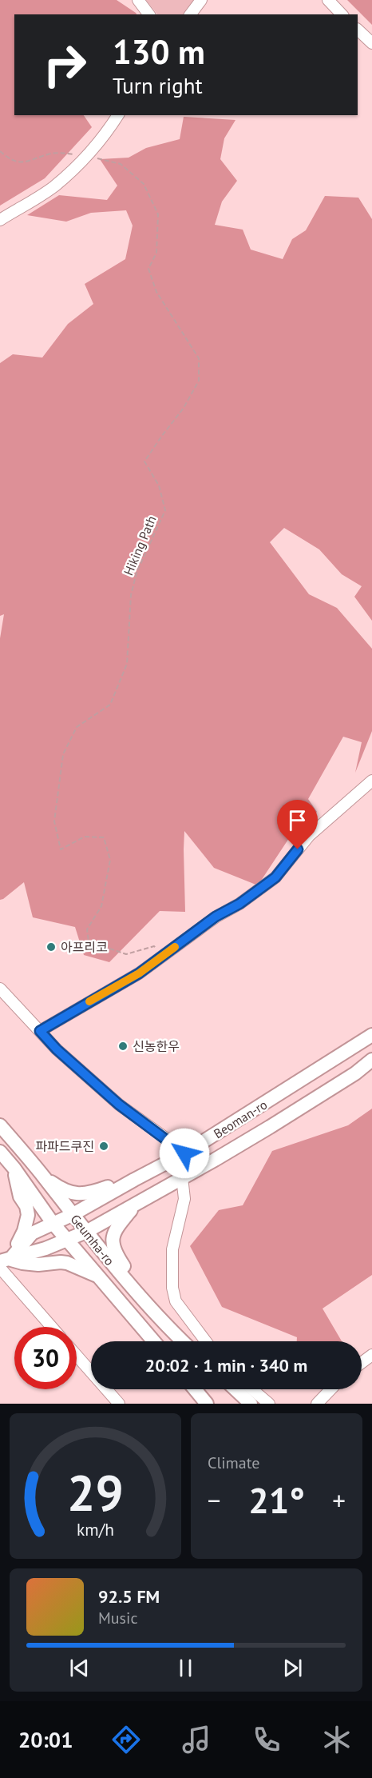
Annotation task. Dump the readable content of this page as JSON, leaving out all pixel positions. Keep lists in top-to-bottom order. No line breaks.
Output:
{"streets":{"main road":["Beoman-ro","Geumha-ro"],"path":["Hiking Path"]},"crossings":[["Beoman-ro","Geumha-ro"]],"places":["아프리코","신농한우","파파드쿠진"],"page":{"turn":["130 m","Turn right"],"limit":"30","trip":"20:02 · 1 min · 340 m","tile":"Climate","heat":["−","21°","+"],"song":["92.5 FM","Music"],"tabs":"20:01","gauge":["29","km/h"]}}
